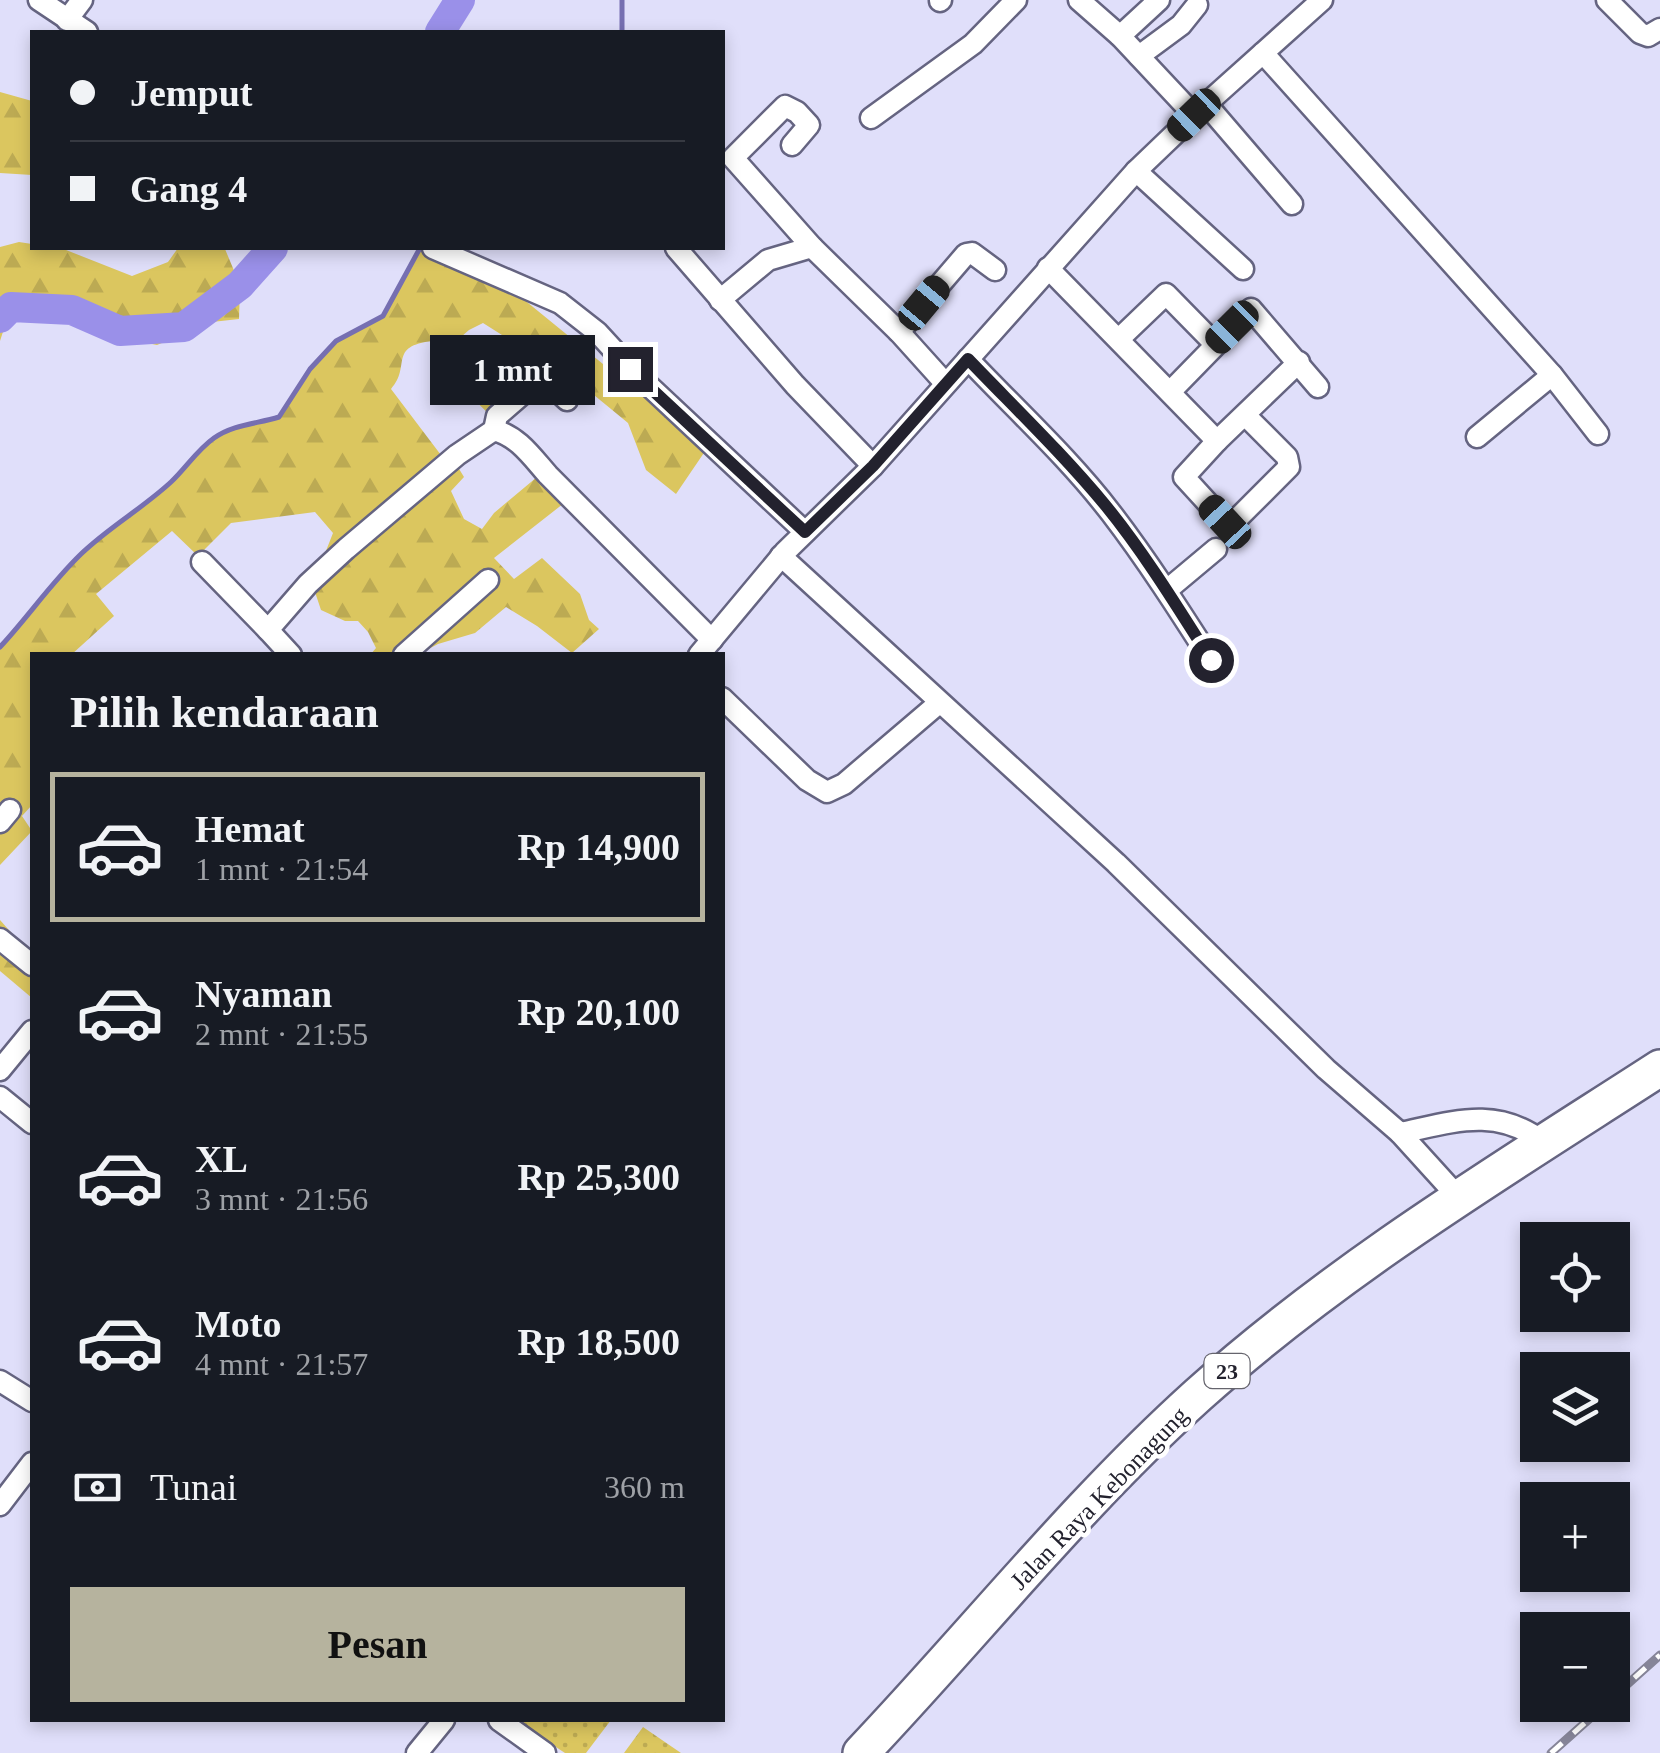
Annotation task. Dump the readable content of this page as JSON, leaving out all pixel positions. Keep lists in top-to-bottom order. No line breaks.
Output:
{"streets":{"highway":["23","Jalan Raya Kebonagung"]},"page":{"banner":["Jemput","Gang 4"],"bubble":"1 mnt","heading":"Pilih kendaraan","list":[{"name":"Hemat","note":"1 mnt · 21:54","value":"Rp 14,900"},{"name":"Nyaman","note":"2 mnt · 21:55","value":"Rp 20,100"},{"name":"XL","note":"3 mnt · 21:56","value":"Rp 25,300"},{"name":"Moto","note":"4 mnt · 21:57","value":"Rp 18,500"}],"map_buttons":["+","−"],"pay":["Tunai","360 m"],"buttons":"Pesan"}}
